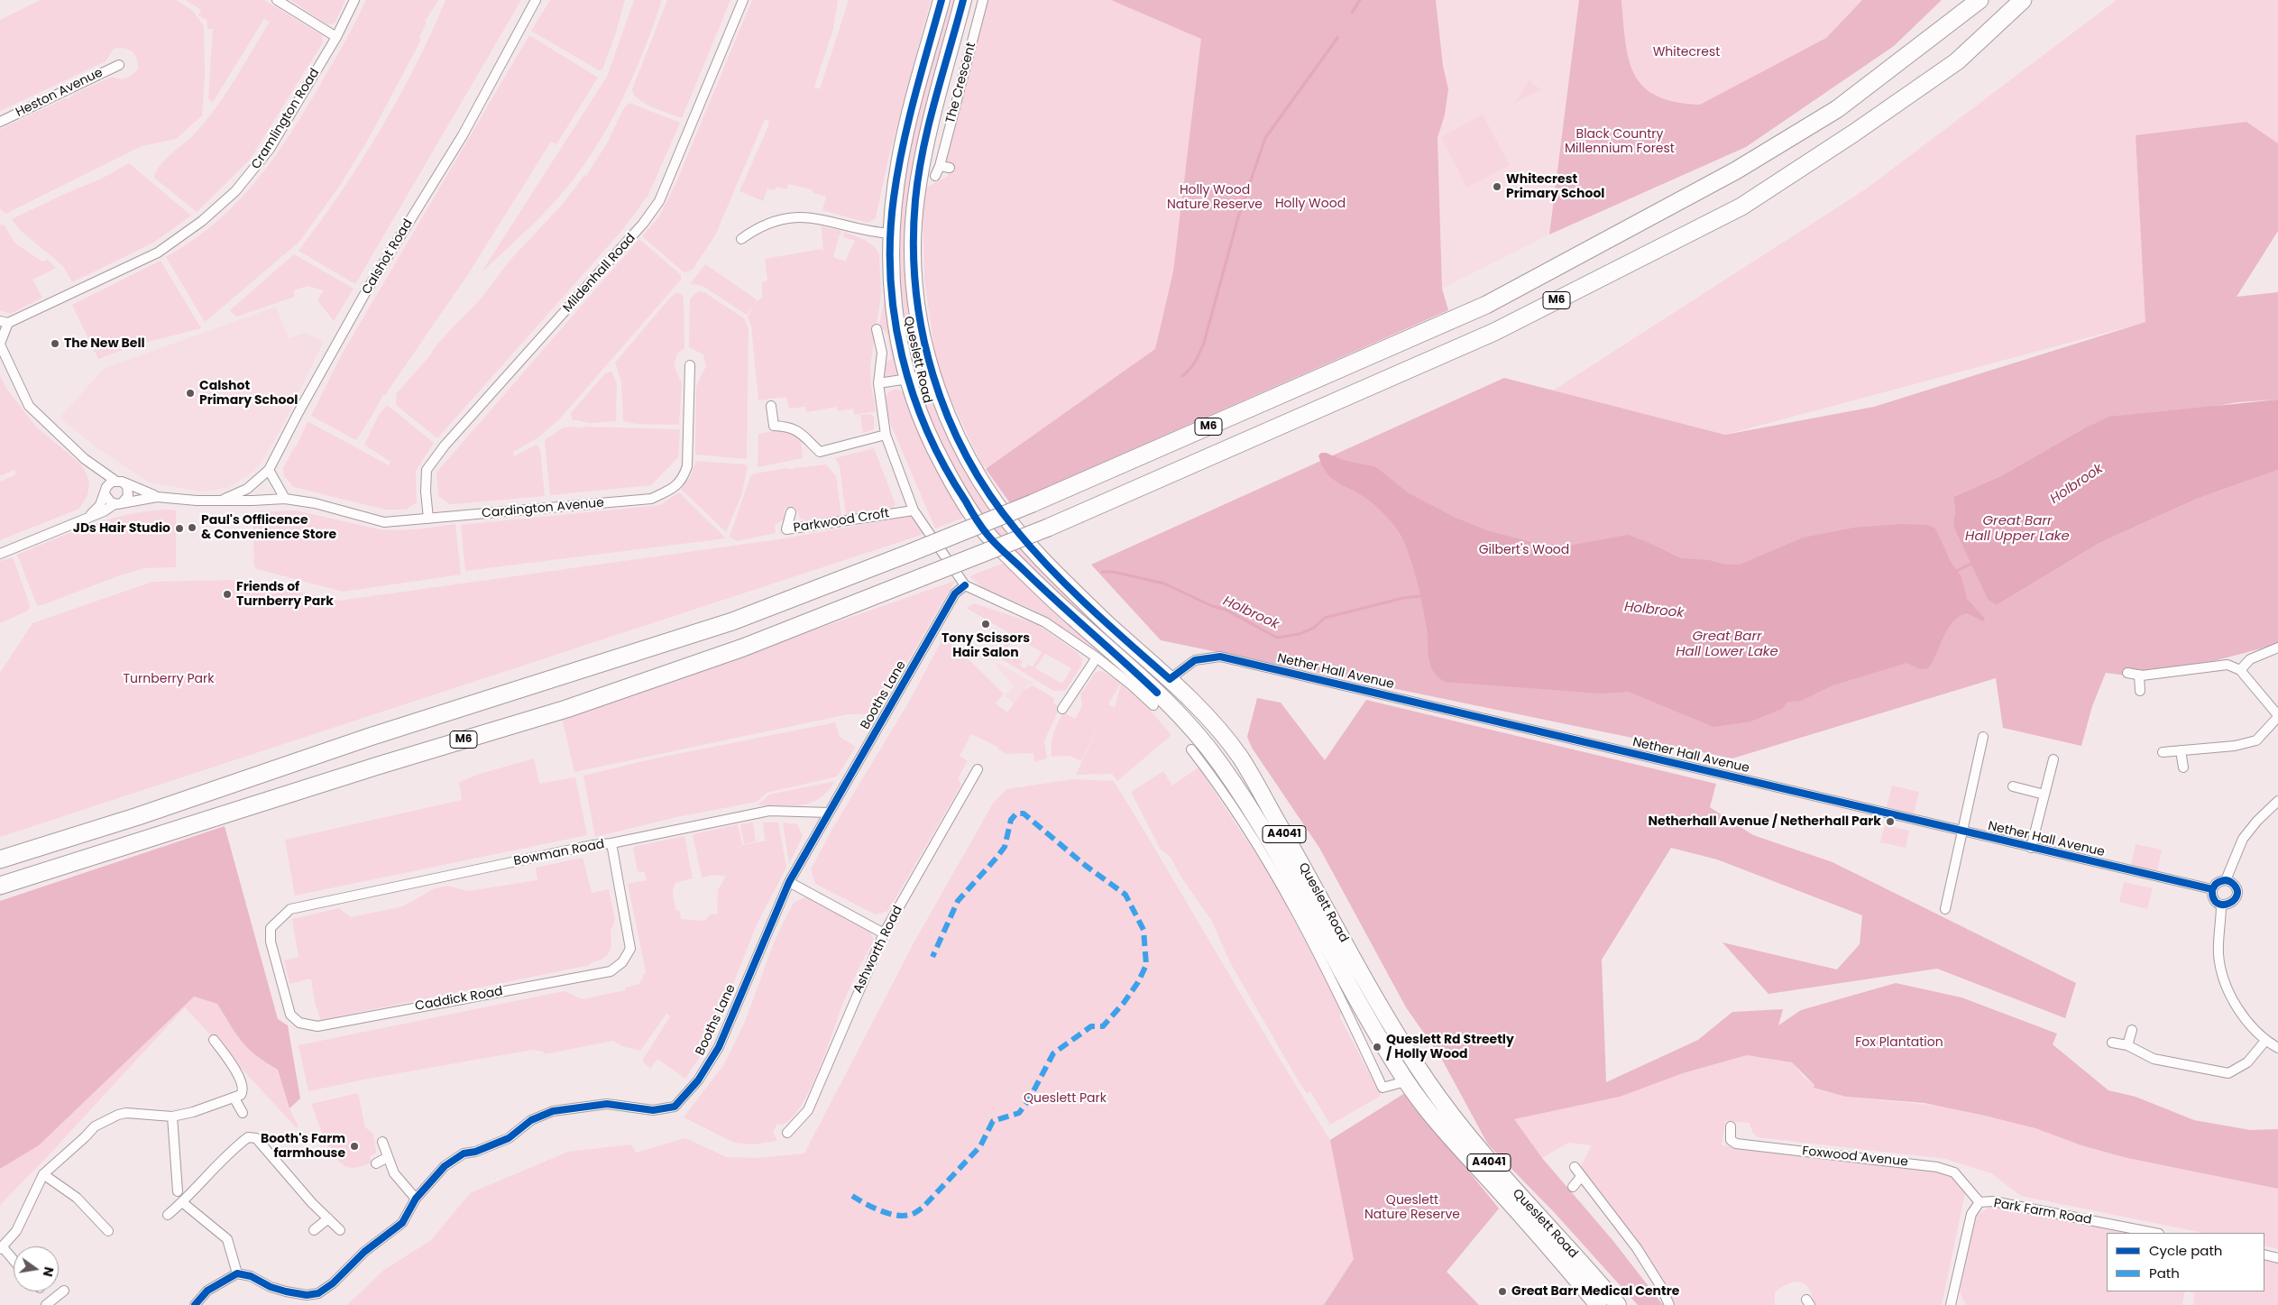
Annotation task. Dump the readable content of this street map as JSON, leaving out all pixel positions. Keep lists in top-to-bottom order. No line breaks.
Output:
{"streets":{"highway":["M6","Queslett Road","A4041"],"street":["The Crescent","Heston Avenue","Cramlington Road","Calshot Road","Mildenhall Road","Cardington Avenue","Parkwood Croft","Nether Hall Avenue","Booths Lane","Bowman Road","Ashworth Road","Caddick Road","Foxwood Avenue","Park Farm Road"]},"crossings":[["Calshot Road","Cardington Avenue"],["Mildenhall Road","Cardington Avenue"],["Queslett Road","Nether Hall Avenue"],["Booths Lane","Bowman Road"],["Bowman Road","Caddick Road"],["Foxwood Avenue","Park Farm Road"]],"water":["Holbrook","Great Barr Hall Upper Lake","Great Barr Hall Lower Lake"],"parks":["Whitecrest","Black Country Millennium Forest","Holly Wood Nature Reserve","Holly Wood","Gilbert's Wood","Turnberry Park","Fox Plantation","Queslett Park","Queslett Nature Reserve"],"places":["Whitecrest Primary School","The New Bell","Calshot Primary School","Paul's Offlicence & Convenience Store","JDs Hair Studio","Friends of Turnberry Park","Tony Scissors Hair Salon","Netherhall Avenue / Netherhall Park","Queslett Rd Streetly / Holly Wood","Booth's Farm farmhouse","Great Barr Medical Centre"],"legend":["Cycle path","Path"],"north":"right"}
